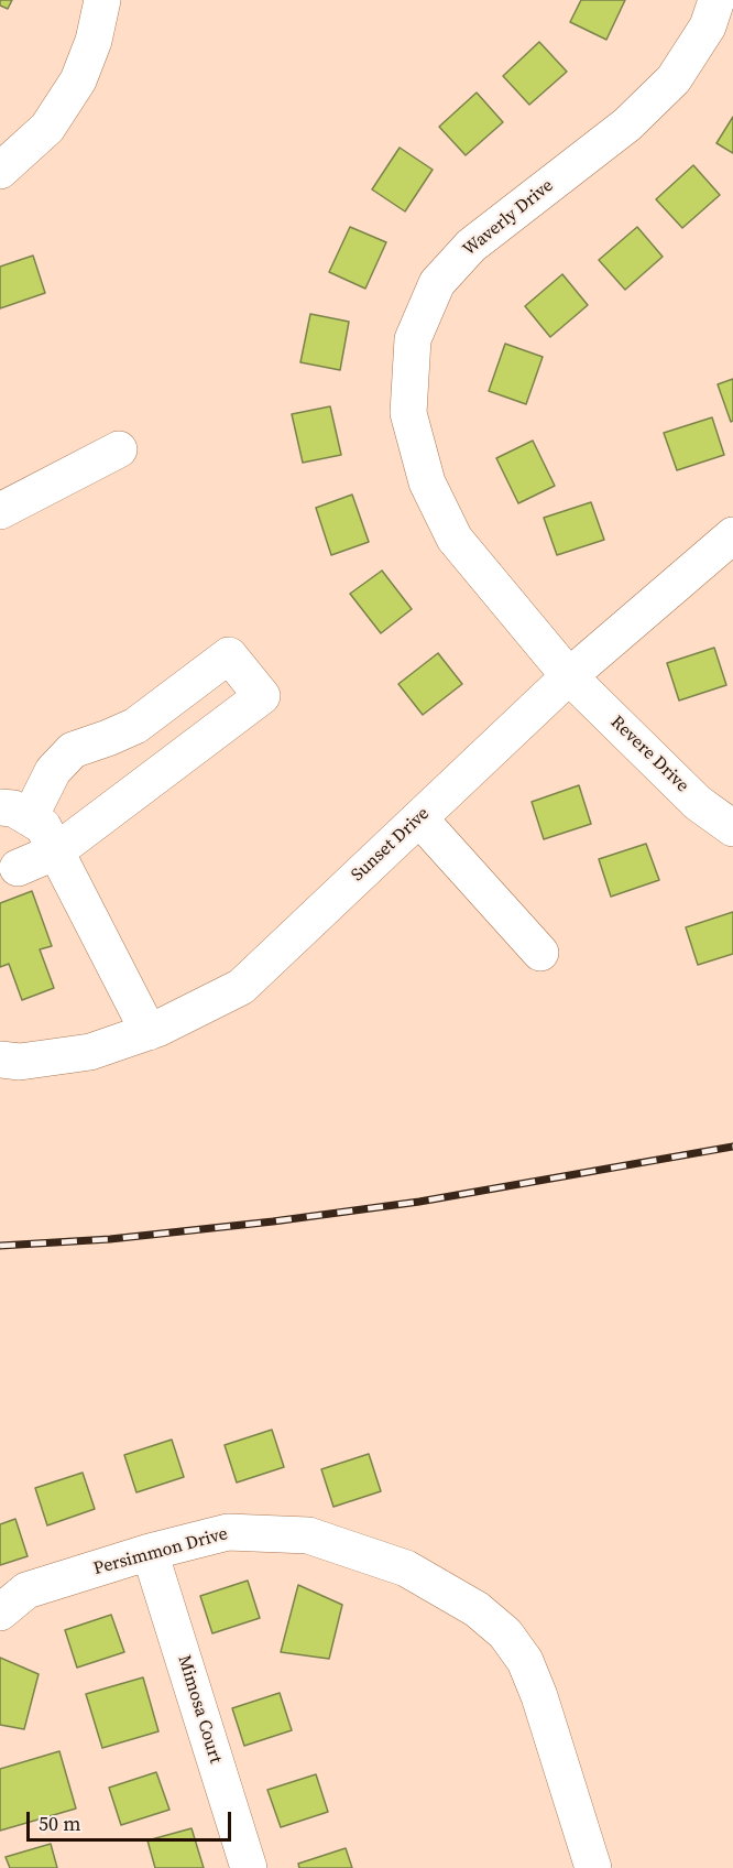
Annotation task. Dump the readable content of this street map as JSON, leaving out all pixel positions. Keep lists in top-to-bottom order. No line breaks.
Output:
{"streets":{"street":["Waverly Drive","Revere Drive","Sunset Drive","Persimmon Drive","Mimosa Court"]},"crossings":[["Waverly Drive","Revere Drive"],["Waverly Drive","Sunset Drive"],["Revere Drive","Sunset Drive"],["Persimmon Drive","Mimosa Court"]],"scale_bar":"50 m"}
